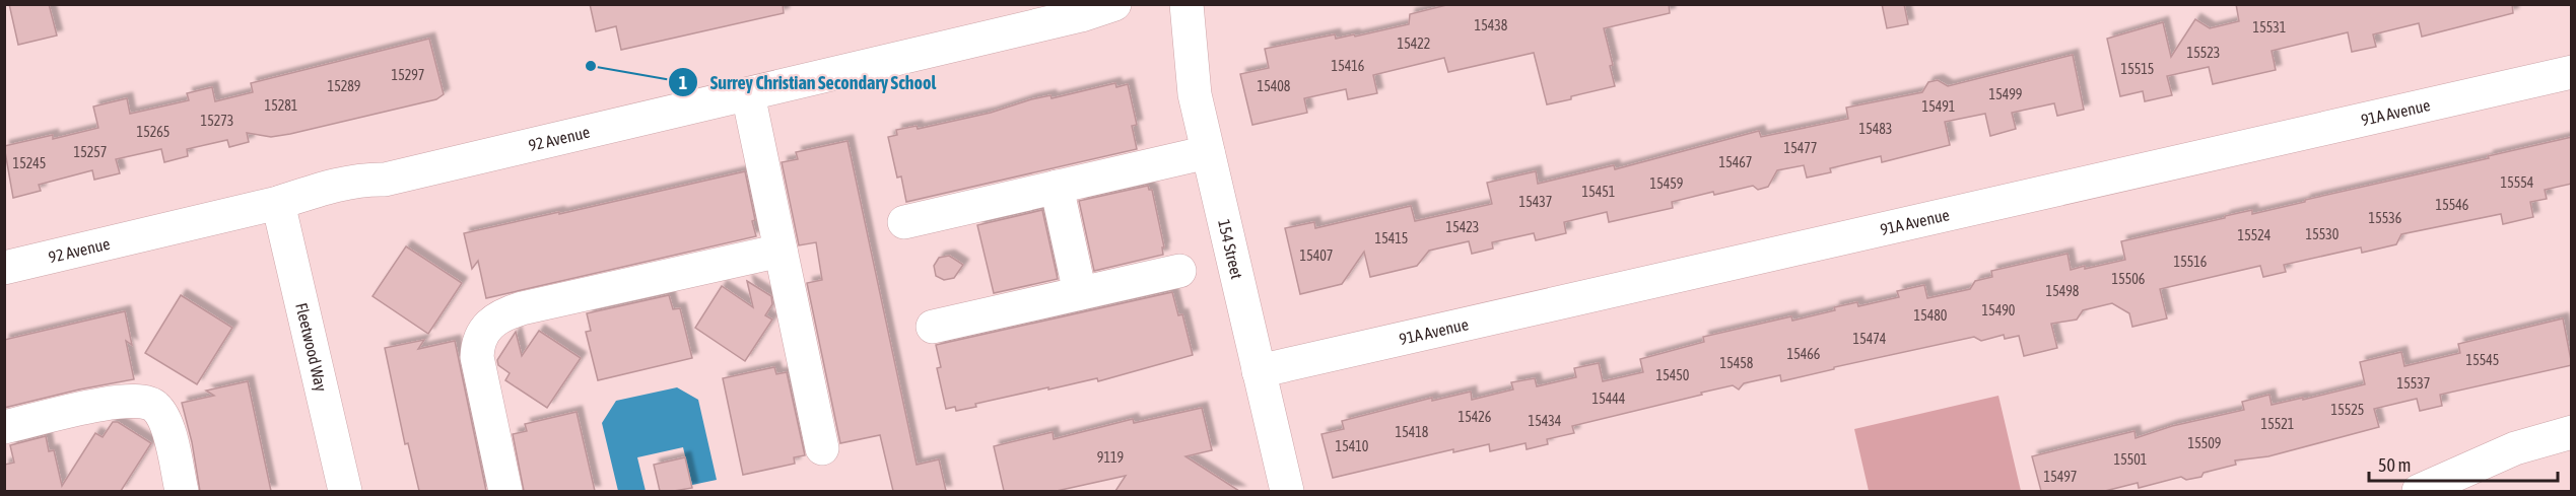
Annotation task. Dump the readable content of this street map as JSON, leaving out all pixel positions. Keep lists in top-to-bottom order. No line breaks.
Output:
{"streets":{"street":["91A Avenue","92 Avenue","154 Street","Fleetwood Way"]},"crossings":[["91A Avenue","154 Street"],["92 Avenue","Fleetwood Way"]],"places":["Surrey Christian Secondary School"],"house_numbers":["15438","15531","15422","15523","15416","15515","15297","15289","15408","15499","15281","15491","15273","15483","15265","15477","15257","15467","15245","15554","15459","15451","15437","15546","15536","15423","15530","15524","15415","15407","15516","15506","15498","15490","15480","15474","15466","15545","15458","15450","15537","15444","15525","15426","15434","15521","15418","15509","15410","9119","15501","15497"],"scale_bar":"50 m"}
